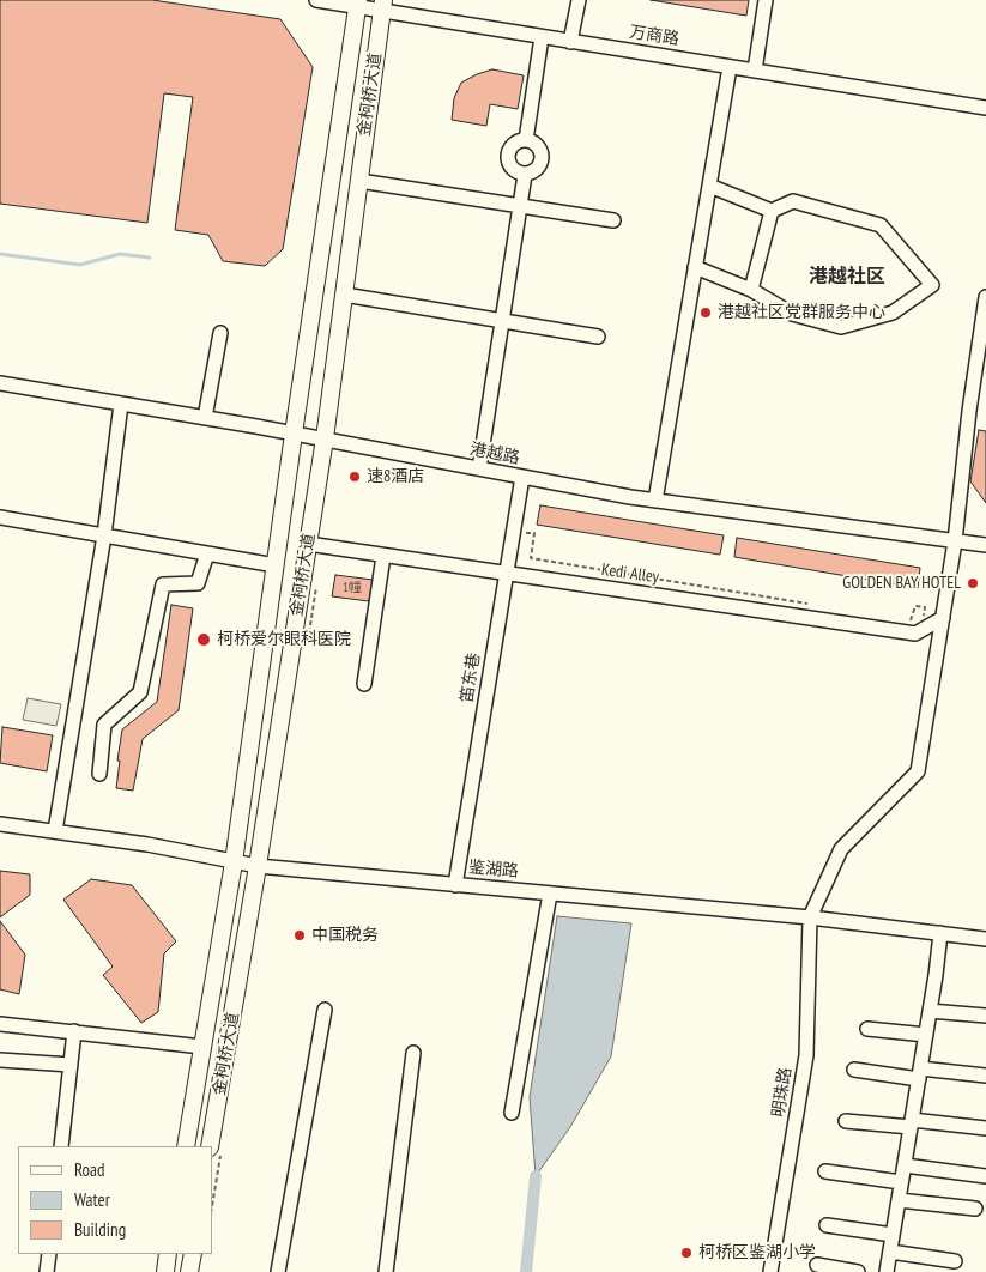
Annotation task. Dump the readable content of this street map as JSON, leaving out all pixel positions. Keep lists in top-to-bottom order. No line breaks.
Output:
{"streets":{"main road":["金柯桥大道"],"street":["万商路","港越路","Kedi Alley","笛东巷","鉴湖路","明珠路"]},"crossings":[["万商路","金柯桥大道"],["金柯桥大道","港越路"],["金柯桥大道","Kedi Alley"],["金柯桥大道","鉴湖路"],["港越路","笛东巷"],["Kedi Alley","笛东巷"],["笛东巷","鉴湖路"],["鉴湖路","明珠路"]],"districts":["港越社区"],"places":["港越社区党群服务中心","速8酒店","GOLDEN BAY HOTEL","柯桥爱尔眼科医院","中国税务","柯桥区鉴湖小学"],"house_numbers":["1幢"],"legend":["Road","Water","Building"]}
